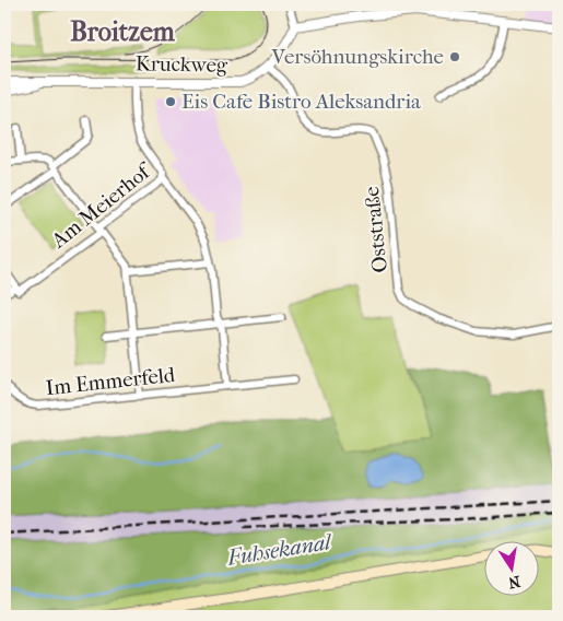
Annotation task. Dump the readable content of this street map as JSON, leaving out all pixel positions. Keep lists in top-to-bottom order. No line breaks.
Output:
{"streets":{"street":["Kruckweg","Am Meierhof","Oststraße","Im Emmerfeld"]},"crossings":[["Kruckweg","Am Meierhof"],["Kruckweg","Oststraße"]],"districts":["Broitzem"],"water":["Fuhsekanal"],"places":["Versöhnungskirche","Eis Cafe Bistro Aleksandria"],"north":"bottom"}
